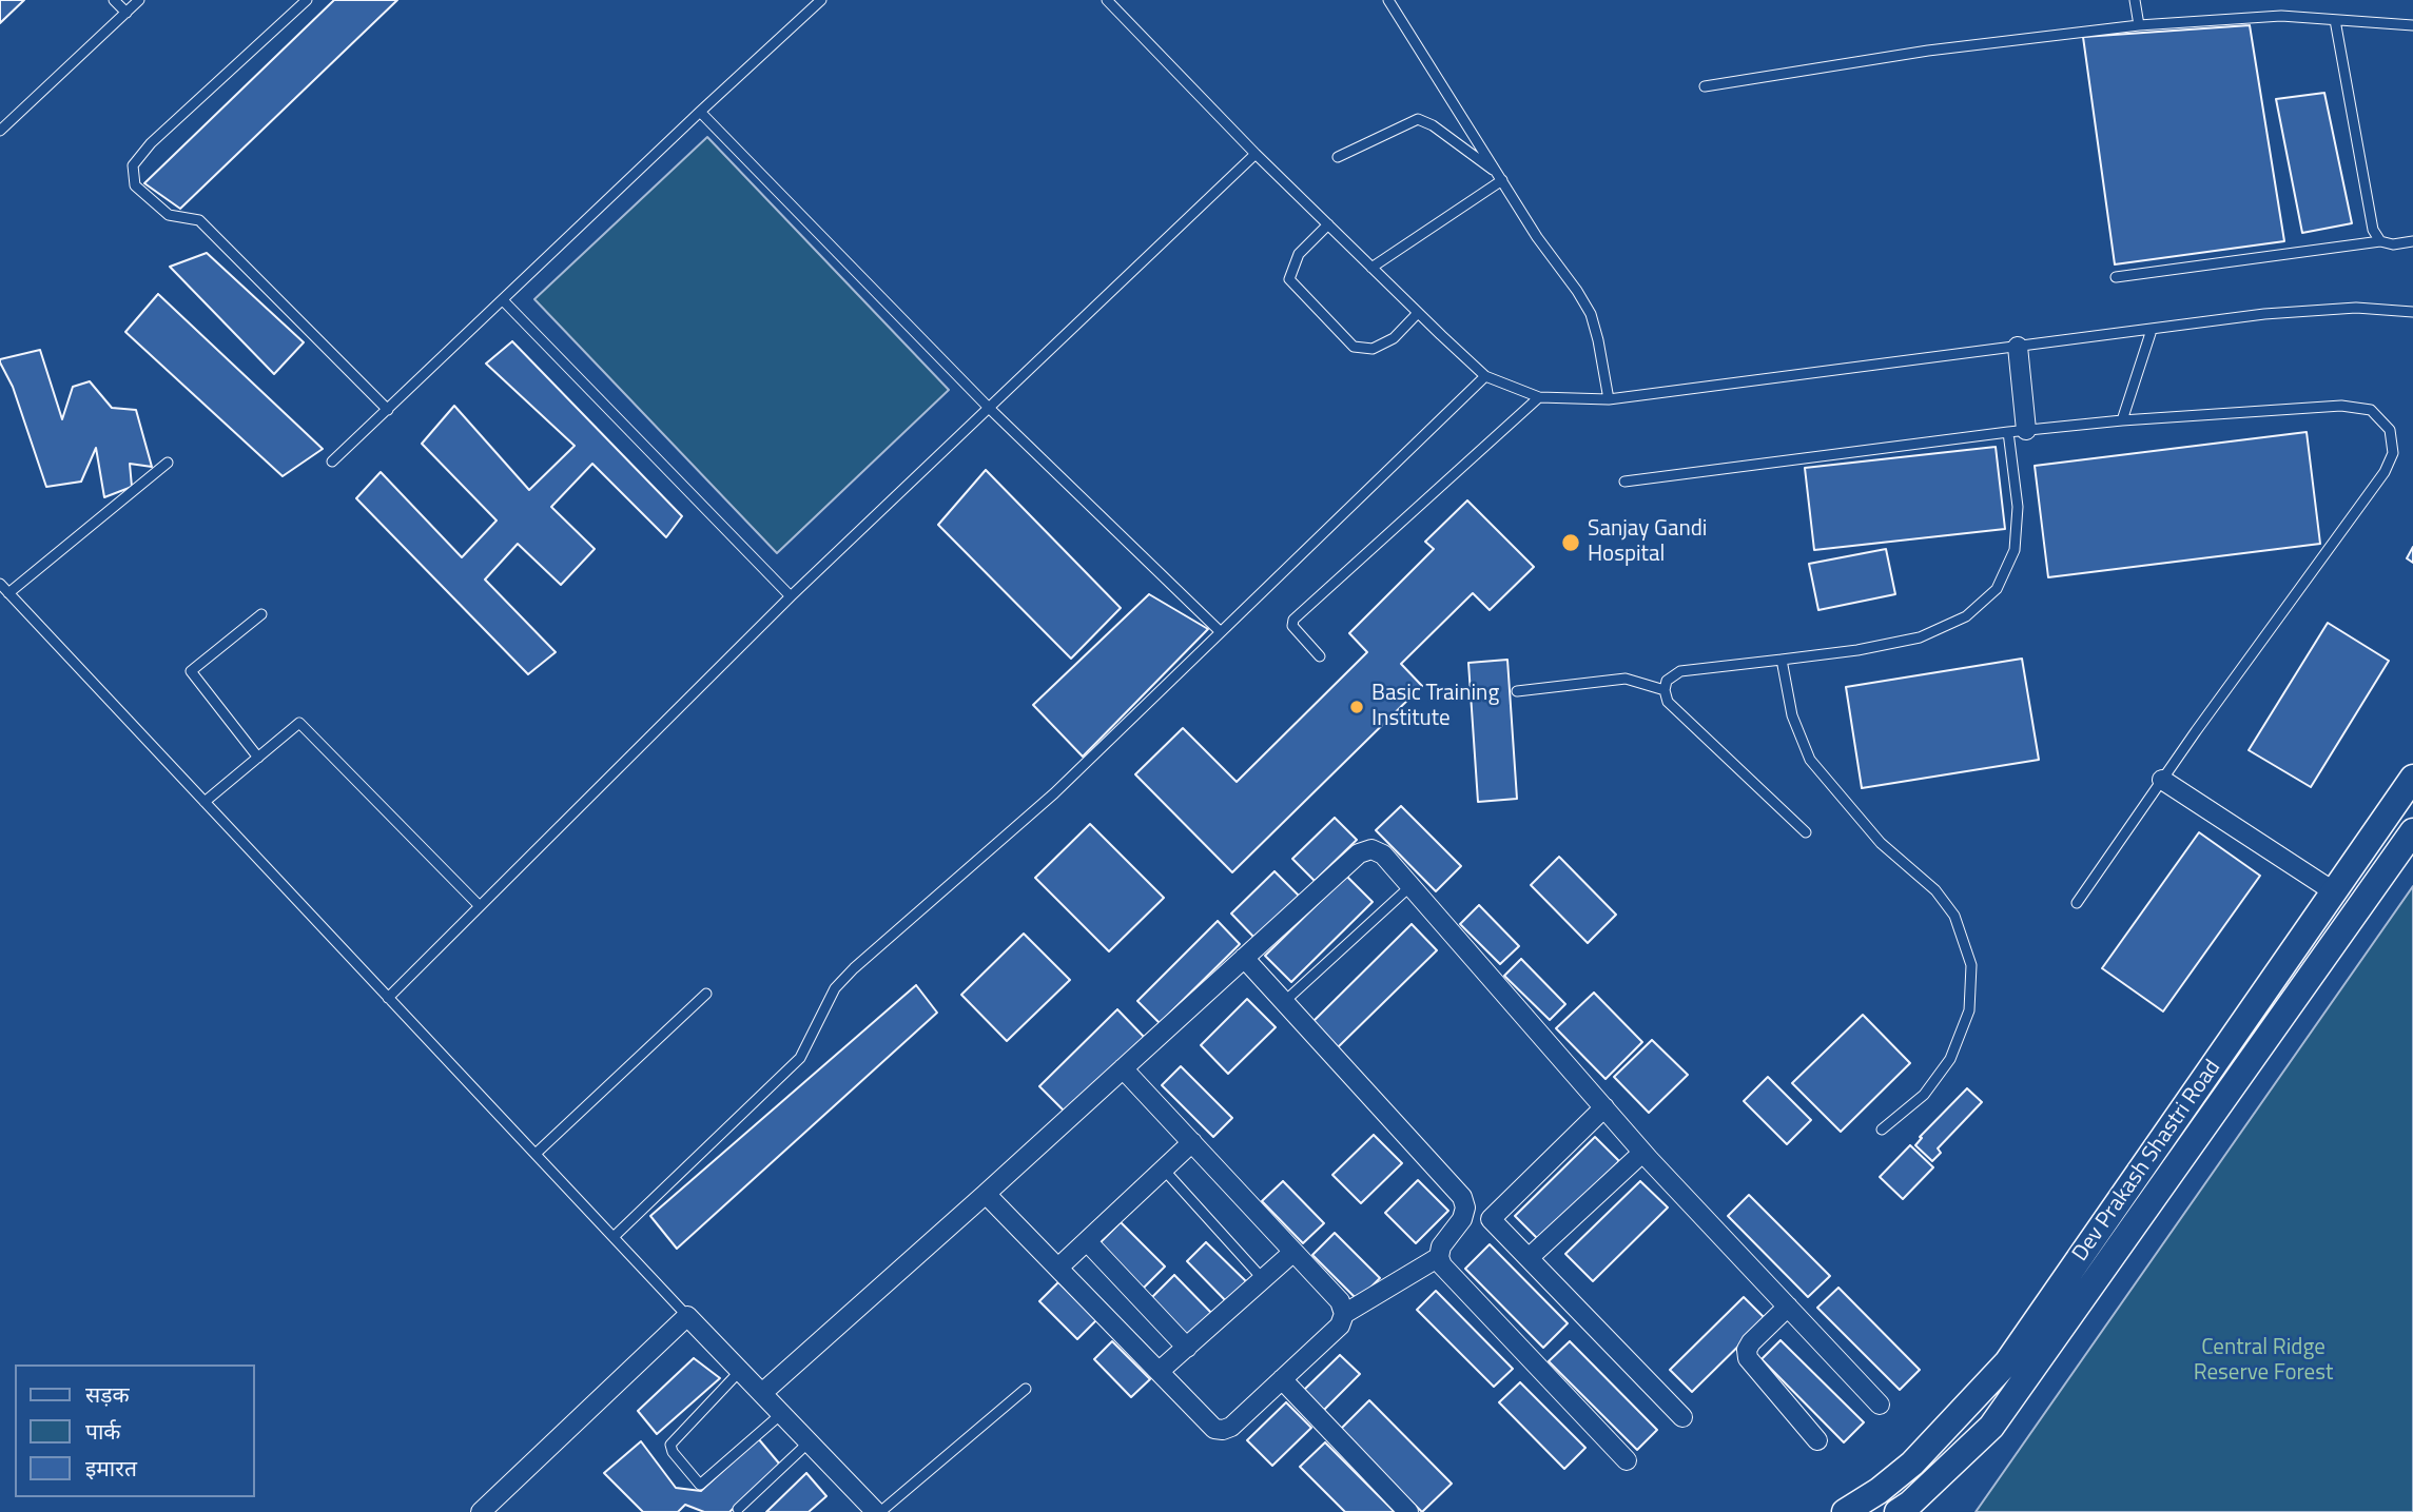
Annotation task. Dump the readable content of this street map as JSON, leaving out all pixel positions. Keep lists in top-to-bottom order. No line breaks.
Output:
{"streets":{"street":["Dev Prakash Shastri Road"]},"parks":["Central Ridge Reserve Forest"],"places":["Sanjay Gandi Hospital","Basic Training Institute"],"legend":["सड़क","पार्क","इमारत"]}
